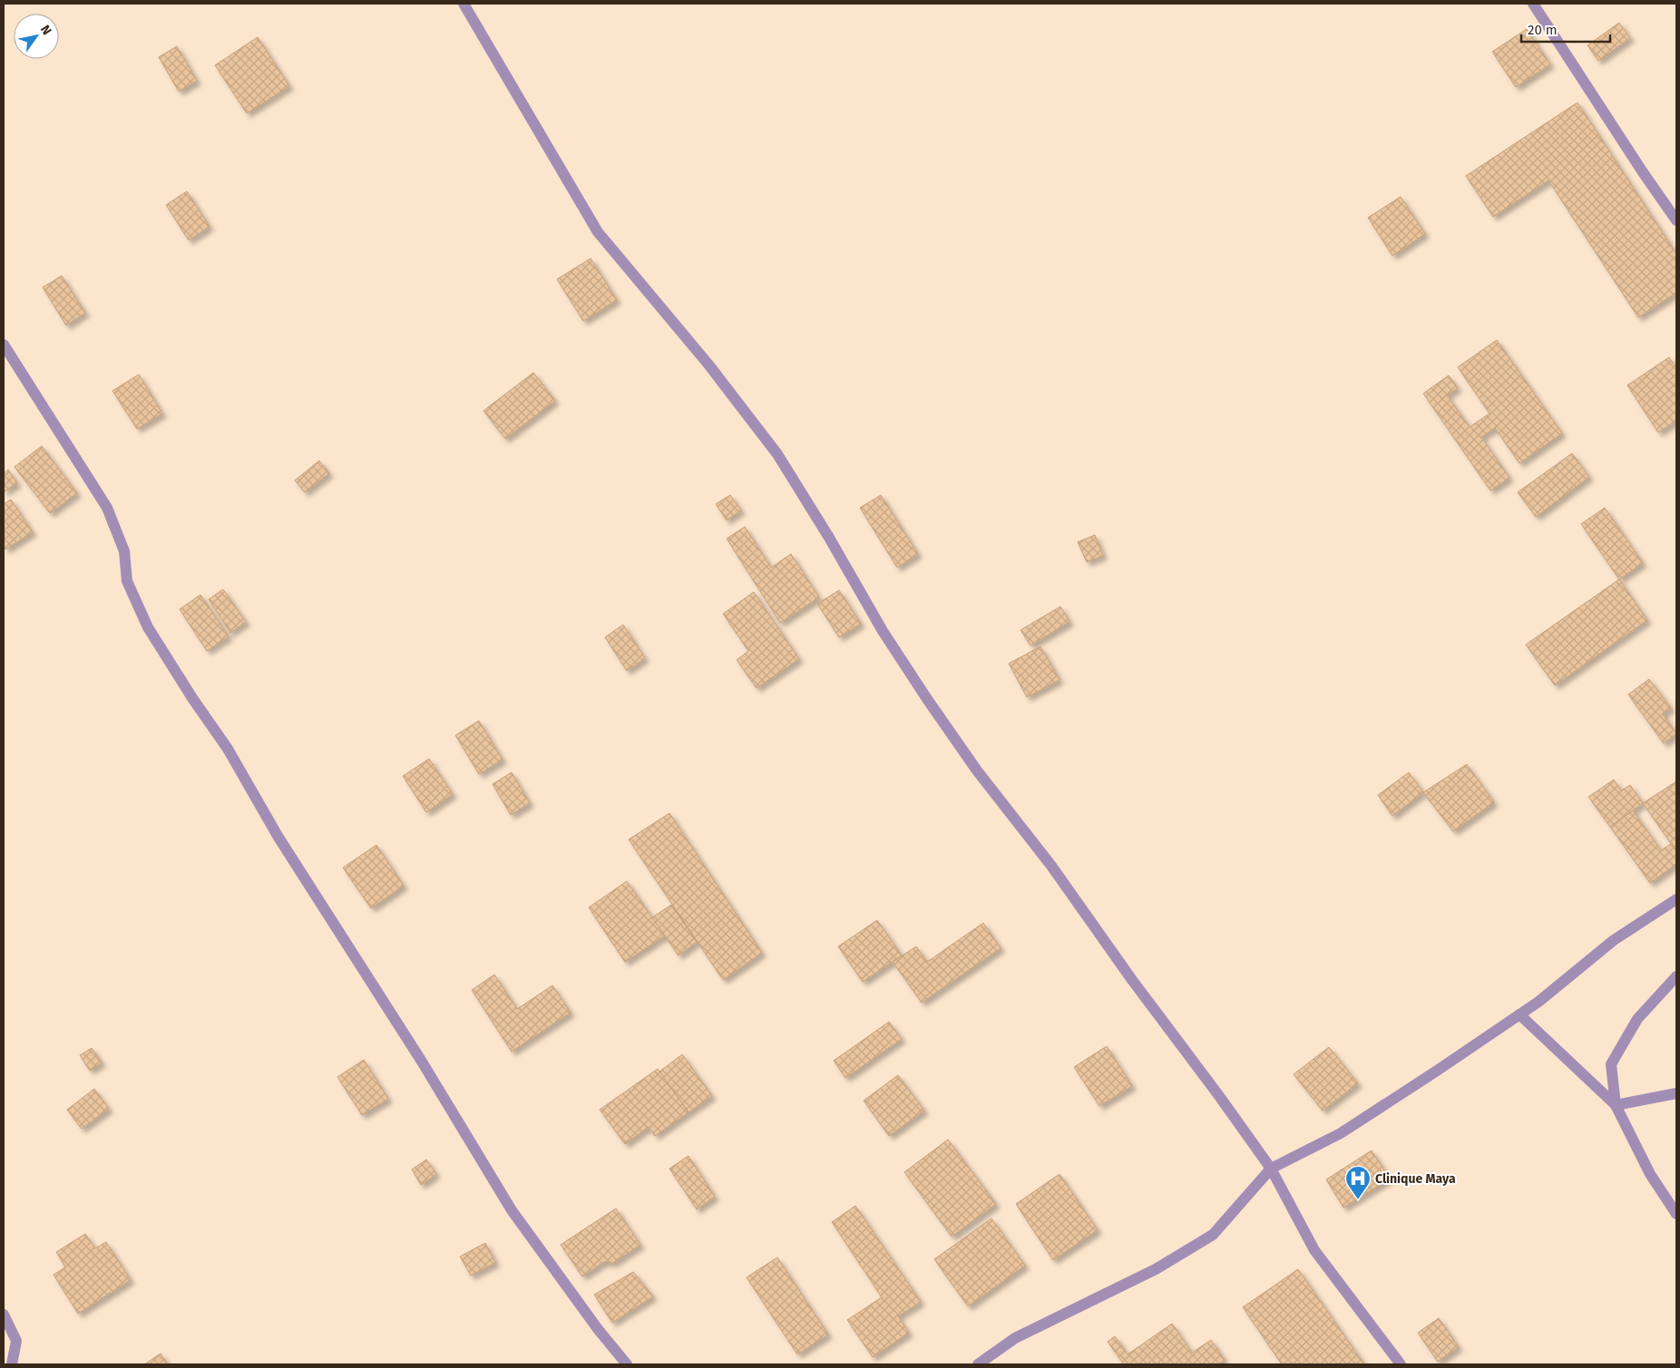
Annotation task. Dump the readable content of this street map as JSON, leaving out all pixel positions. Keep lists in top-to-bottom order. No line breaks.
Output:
{"places":{"hospital":["Clinique Maya"]},"scale_bar":"20 m","north":"top right"}
